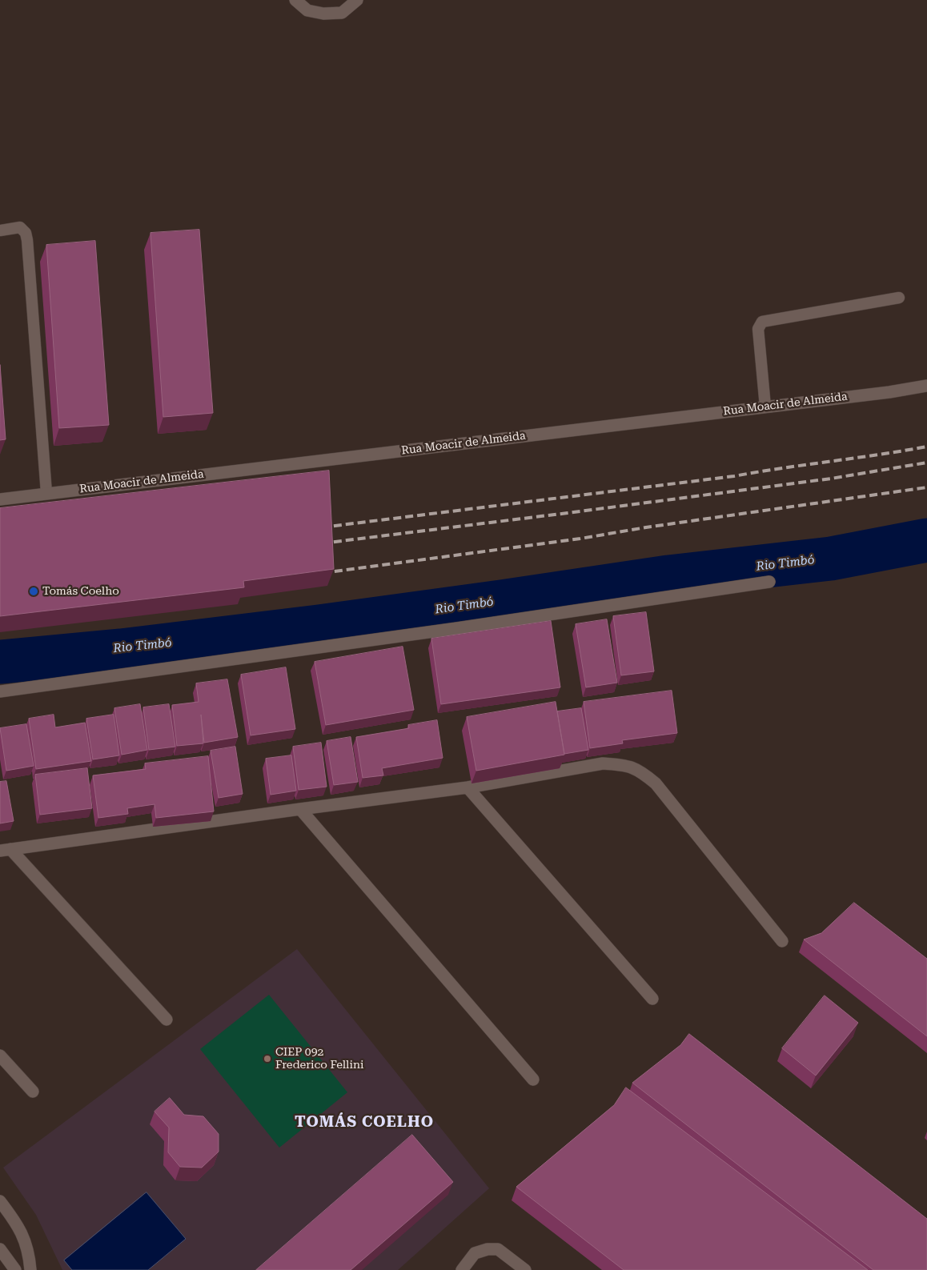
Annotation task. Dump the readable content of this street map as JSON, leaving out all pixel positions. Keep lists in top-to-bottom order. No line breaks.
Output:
{"streets":{"street":["Rua Moacir de Almeida"]},"districts":["TOMÁS COELHO"],"water":["Rio Timbó"],"places":["Tomás Coelho","CIEP 092 Frederico Fellini"]}
